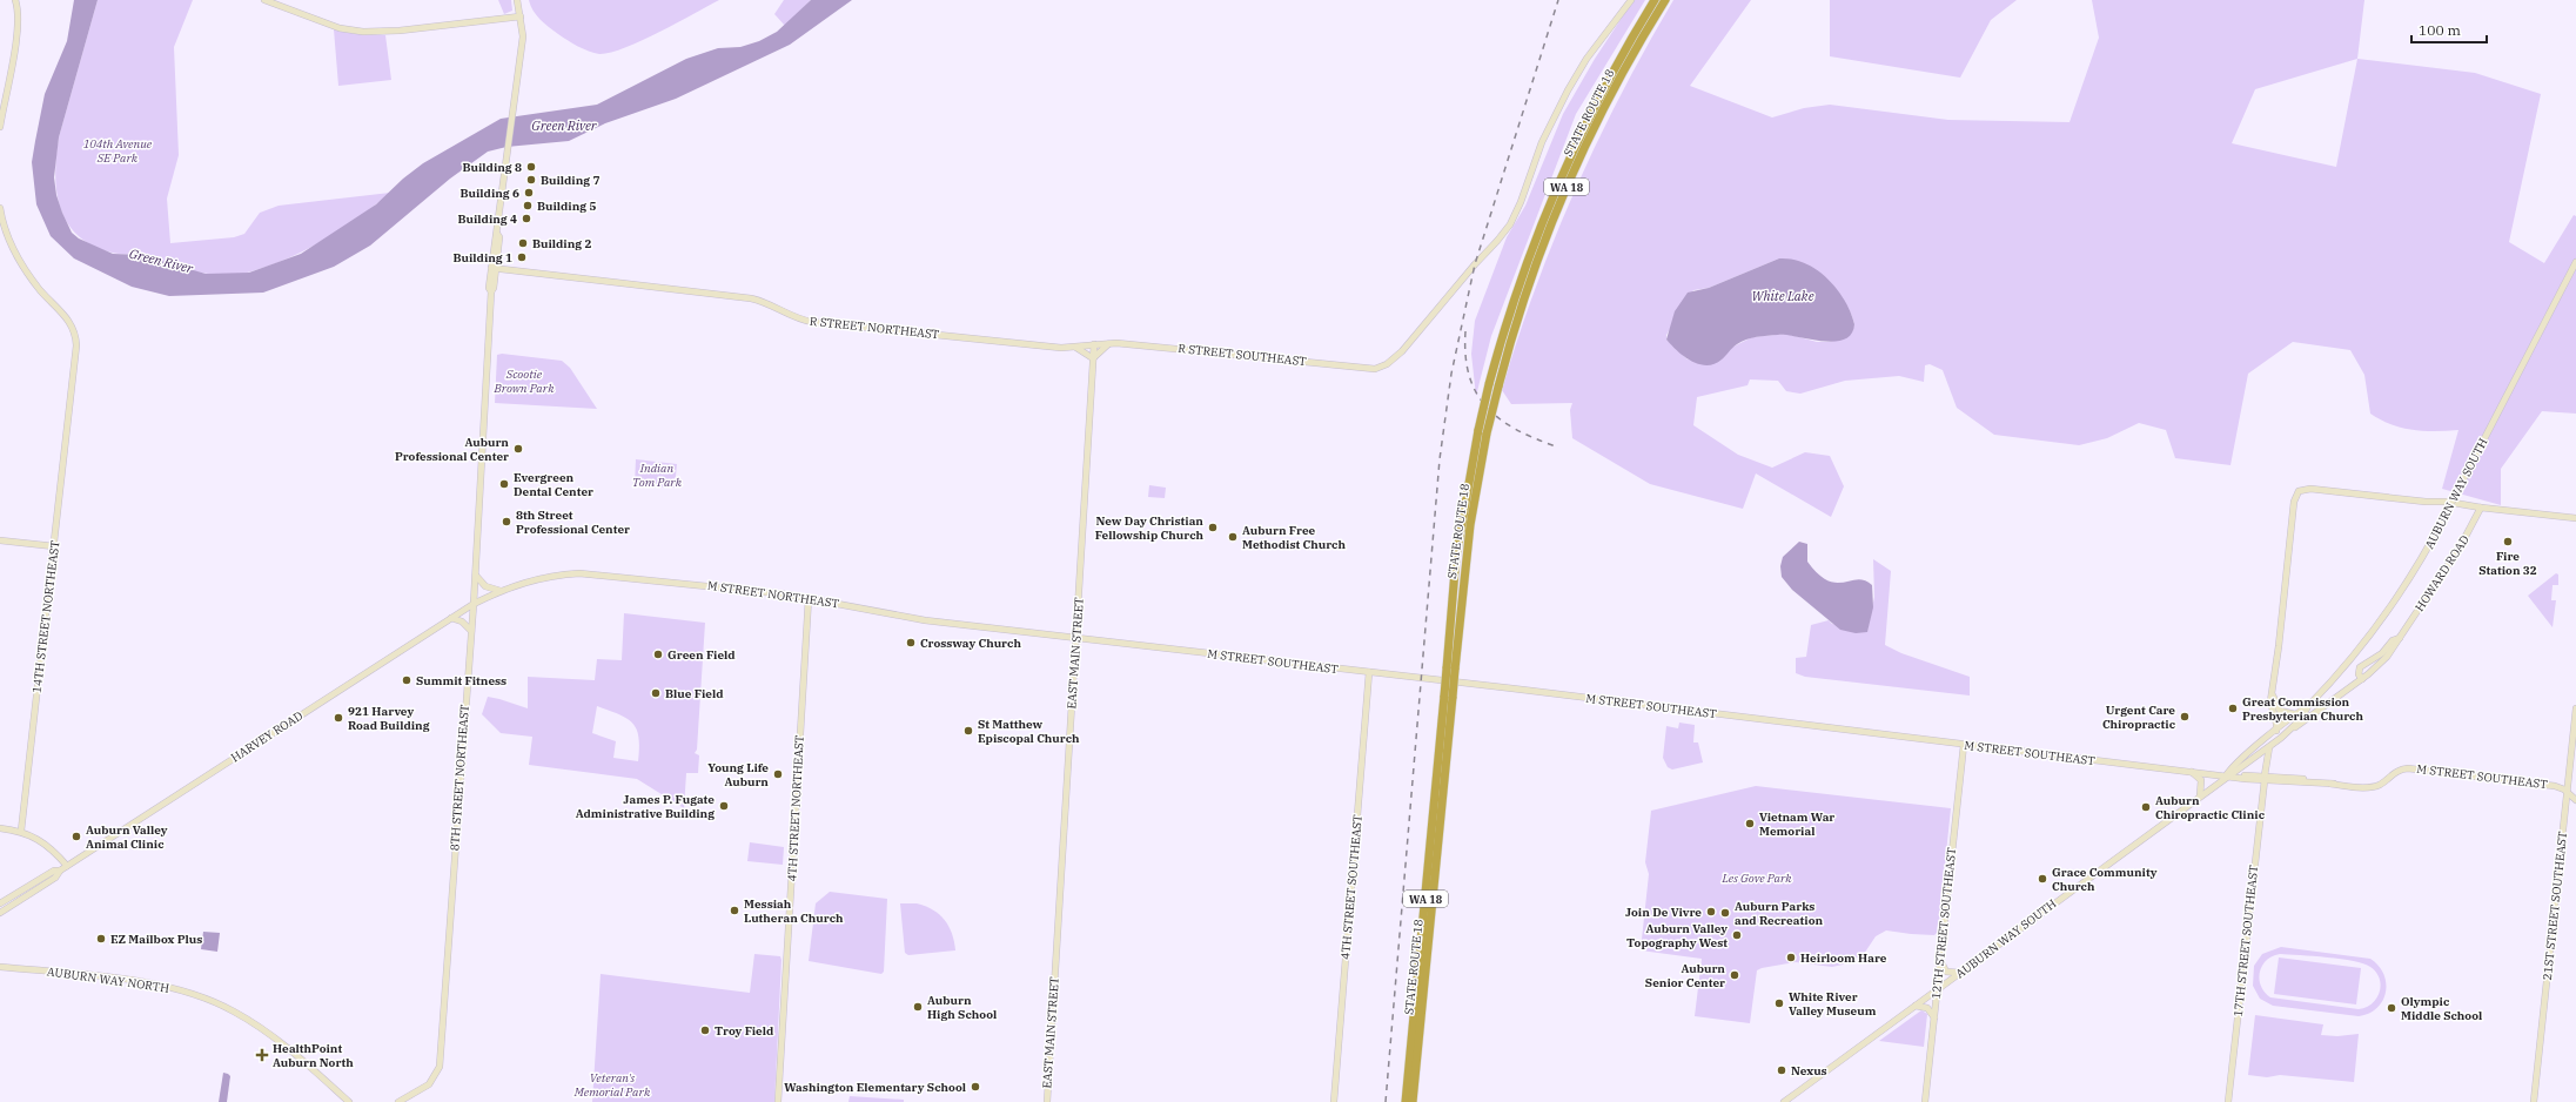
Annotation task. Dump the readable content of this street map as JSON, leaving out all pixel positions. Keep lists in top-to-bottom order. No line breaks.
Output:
{"streets":{"highway":["STATE ROUTE 18","WA 18"],"main road":["R STREET NORTHEAST","R STREET SOUTHEAST","AUBURN WAY SOUTH","HOWARD ROAD","M STREET NORTHEAST","14TH STREET NORTHEAST","EAST MAIN STREET","M STREET SOUTHEAST","HARVEY ROAD","8TH STREET NORTHEAST","4TH STREET NORTHEAST","4TH STREET SOUTHEAST","21ST STREET SOUTHEAST","12TH STREET SOUTHEAST","17TH STREET SOUTHEAST","AUBURN WAY NORTH"]},"crossings":[["R STREET NORTHEAST","R STREET SOUTHEAST"],["R STREET NORTHEAST","EAST MAIN STREET"],["R STREET NORTHEAST","8TH STREET NORTHEAST"],["R STREET SOUTHEAST","EAST MAIN STREET"],["AUBURN WAY SOUTH","HOWARD ROAD"],["AUBURN WAY SOUTH","M STREET SOUTHEAST"],["AUBURN WAY SOUTH","12TH STREET SOUTHEAST"],["AUBURN WAY SOUTH","17TH STREET SOUTHEAST"],["M STREET NORTHEAST","EAST MAIN STREET"],["M STREET NORTHEAST","M STREET SOUTHEAST"],["M STREET NORTHEAST","HARVEY ROAD"],["M STREET NORTHEAST","8TH STREET NORTHEAST"],["M STREET NORTHEAST","4TH STREET NORTHEAST"],["EAST MAIN STREET","M STREET SOUTHEAST"],["M STREET SOUTHEAST","4TH STREET SOUTHEAST"],["M STREET SOUTHEAST","21ST STREET SOUTHEAST"],["M STREET SOUTHEAST","12TH STREET SOUTHEAST"],["M STREET SOUTHEAST","17TH STREET SOUTHEAST"],["HARVEY ROAD","8TH STREET NORTHEAST"]],"water":["Green River","White Lake"],"parks":["104th Avenue SE Park","Scootie Brown Park","Indian Tom Park","Les Gove Park","Veteran's Memorial Park"],"places":{"other":["Building 8","Building 7","Building 6","Building 5","Building 4","Building 2","Building 1","Auburn Professional Center","Evergreen Dental Center","8th Street Professional Center","New Day Christian Fellowship Church","Auburn Free Methodist Church","Fire Station 32","Crossway Church","Green Field","Summit Fitness","Blue Field","Great Commission Presbyterian Church","Urgent Care Chiropractic","921 Harvey Road Building","St Matthew Episcopal Church","Young Life Auburn","James P. Fugate Administrative Building","Auburn Chiropractic Clinic","Vietnam War Memorial","Auburn Valley Animal Clinic","Grace Community Church","Messiah Lutheran Church","Join De Vivre","Auburn Parks and Recreation","Auburn Valley Topography West","EZ Mailbox Plus","Heirloom Hare","Auburn Senior Center","White River Valley Museum","Auburn High School","Olympic Middle School","Troy Field","Nexus","Washington Elementary School"],"health":["HealthPoint Auburn North"]},"scale_bar":"100 m"}
